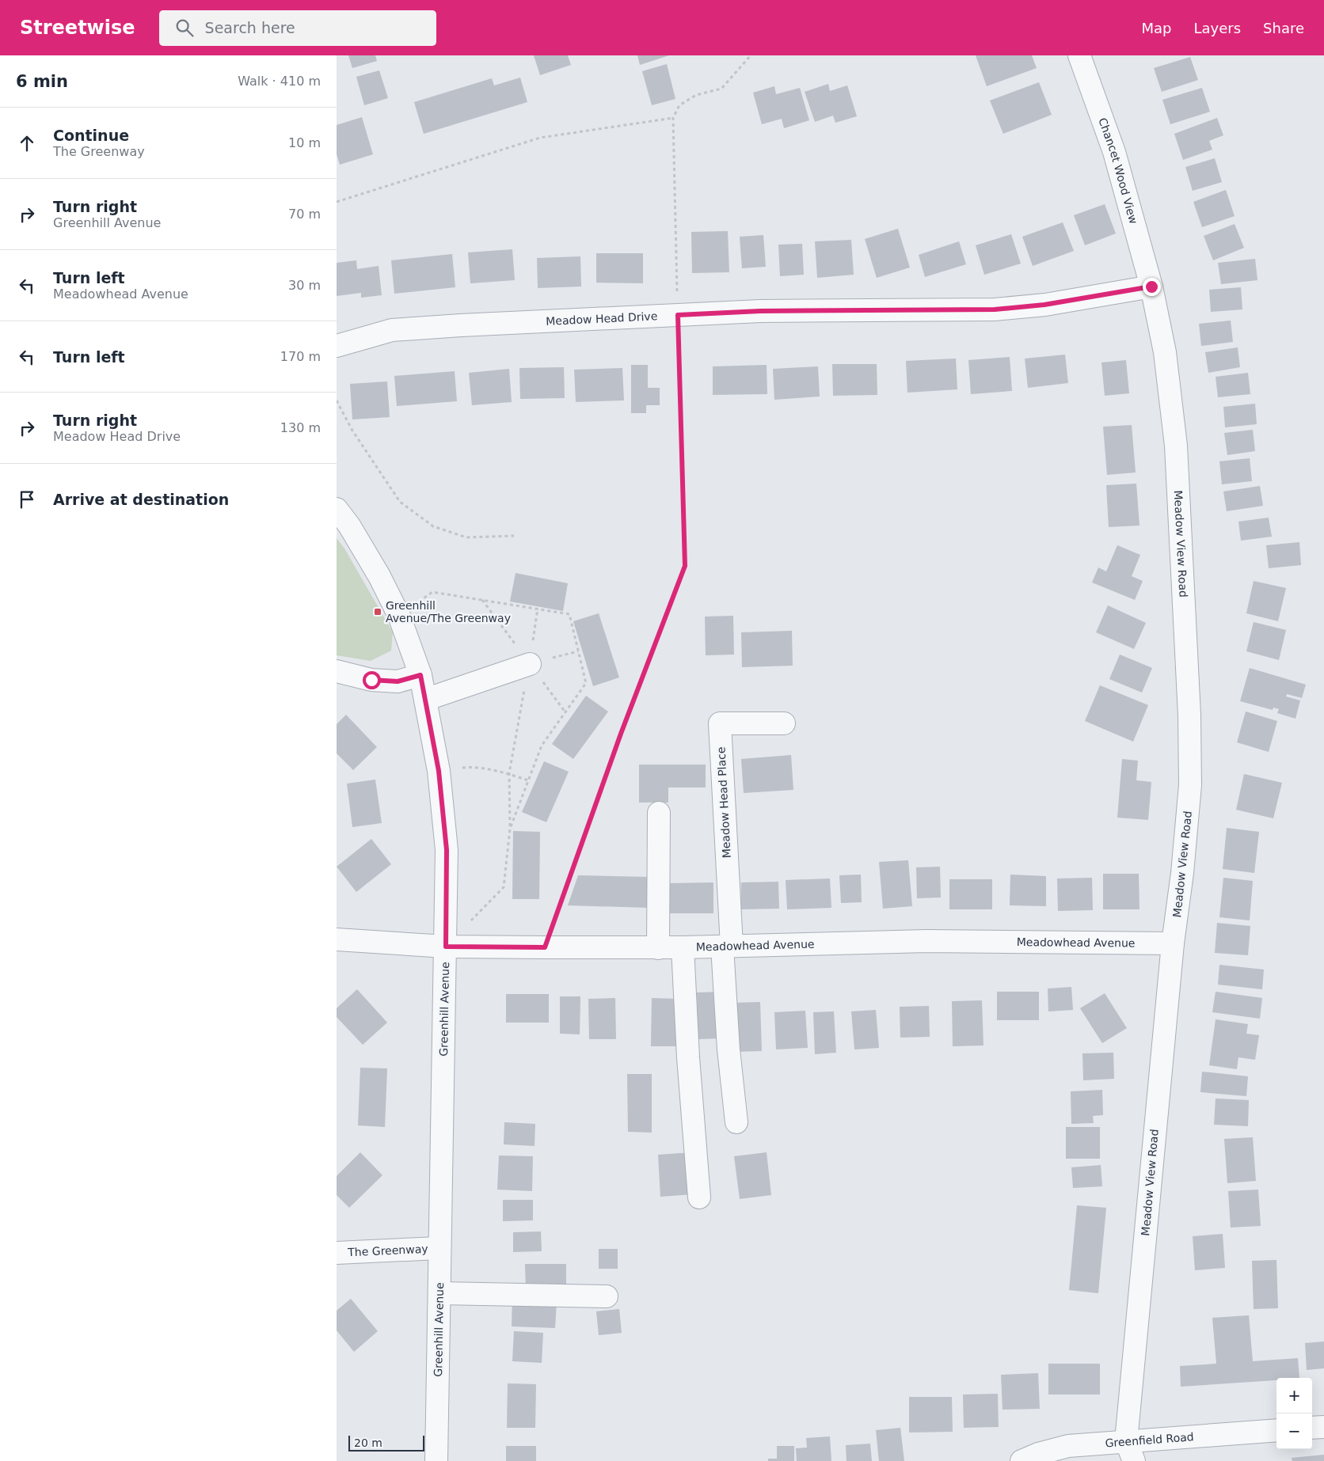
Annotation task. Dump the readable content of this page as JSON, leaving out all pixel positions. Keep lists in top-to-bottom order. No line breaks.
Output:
{"streets":{"street":["Chancet Wood View","Meadow Head Drive","Meadow View Road","Meadow Head Place","Meadowhead Avenue","Greenhill Avenue","The Greenway","Greenfield Road"]},"crossings":[["Chancet Wood View","Meadow Head Drive"],["Chancet Wood View","Meadow View Road"],["Meadow Head Drive","Meadow View Road"],["Meadow View Road","Meadowhead Avenue"],["Meadow View Road","Greenfield Road"],["Meadow Head Place","Meadowhead Avenue"],["Meadowhead Avenue","Greenhill Avenue"],["Greenhill Avenue","The Greenway"]],"places":{"transit":["Greenhill Avenue/The Greenway"]},"scale_bar":"20 m","page":{"header":"Streetwise","search":"Search here","nav":["Map","Layers","Share"],"heading":["6 min","Walk · 410 m"],"list":[["Continue","The Greenway","10 m"],["Turn right","Greenhill Avenue","70 m"],["Turn left","Meadowhead Avenue","30 m"],["Turn left","170 m"],["Turn right","Meadow Head Drive","130 m"],"Arrive at destination"],"map_buttons":["+","−"],"scale":"20 m"}}
